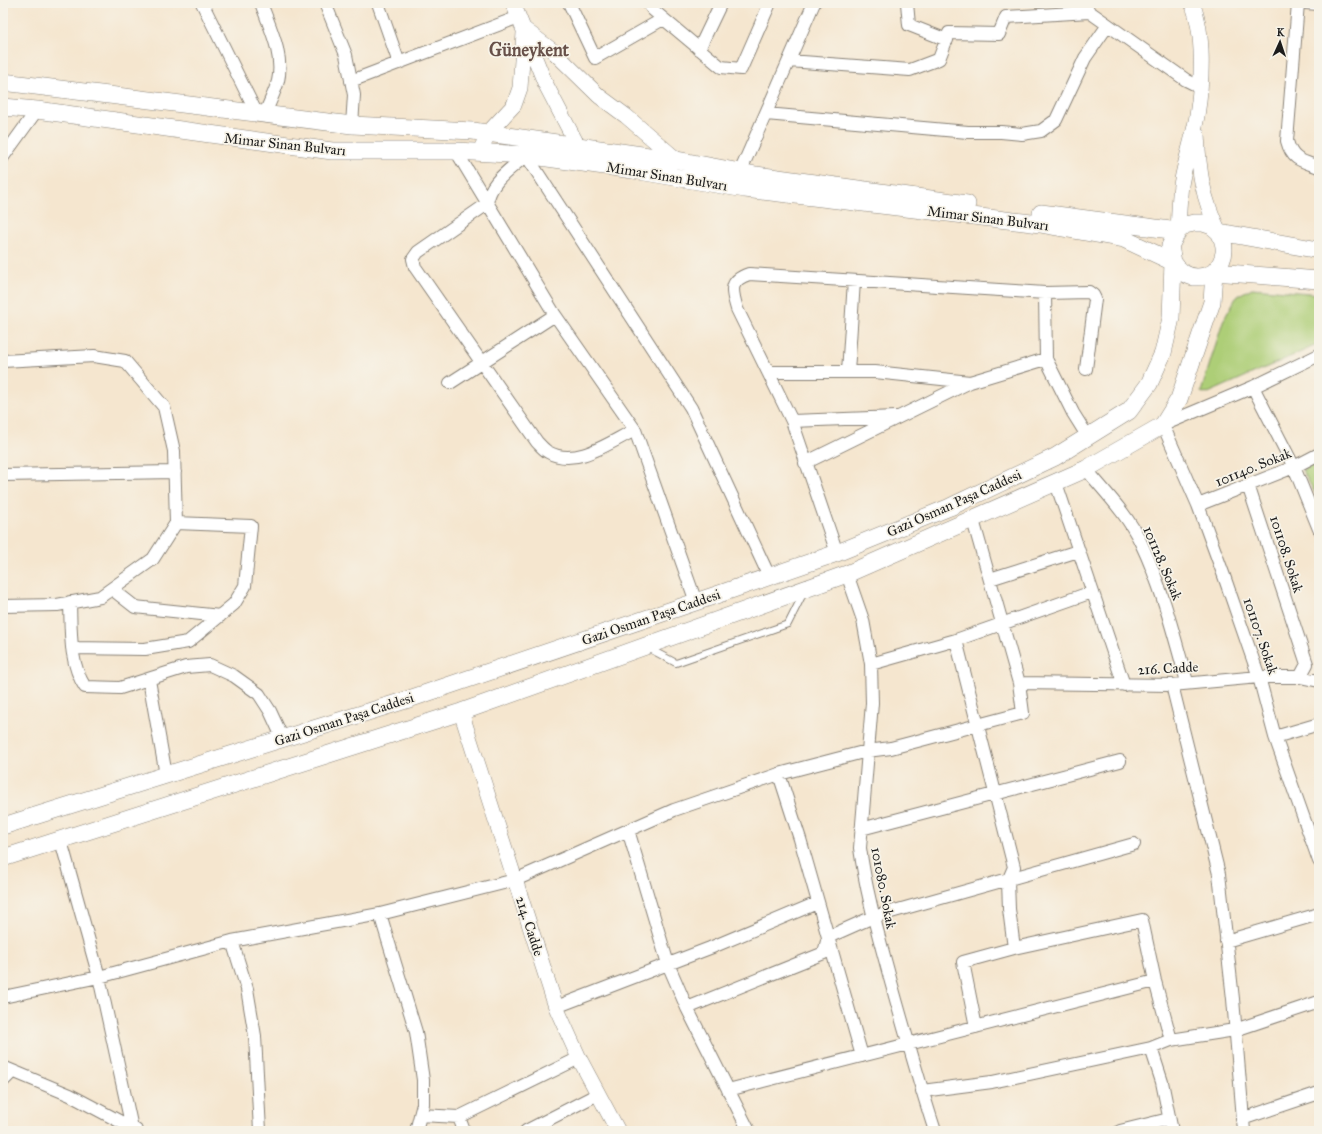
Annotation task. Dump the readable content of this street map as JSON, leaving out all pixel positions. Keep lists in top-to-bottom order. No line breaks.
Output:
{"streets":{"main road":["Mimar Sinan Bulvarı","Gazi Osman Paşa Caddesi"],"street":["101140. Sokak","101108. Sokak","101128. Sokak","101107. Sokak","216. Cadde","101080. Sokak","214. Cadde"]},"crossings":[["Mimar Sinan Bulvarı","Gazi Osman Paşa Caddesi"],["101140. Sokak","101108. Sokak"],["101140. Sokak","101107. Sokak"],["Gazi Osman Paşa Caddesi","101128. Sokak"],["Gazi Osman Paşa Caddesi","101107. Sokak"],["Gazi Osman Paşa Caddesi","101080. Sokak"],["Gazi Osman Paşa Caddesi","214. Cadde"],["101108. Sokak","216. Cadde"],["101128. Sokak","216. Cadde"],["101107. Sokak","216. Cadde"]],"districts":["Güneykent"],"north":"top"}
